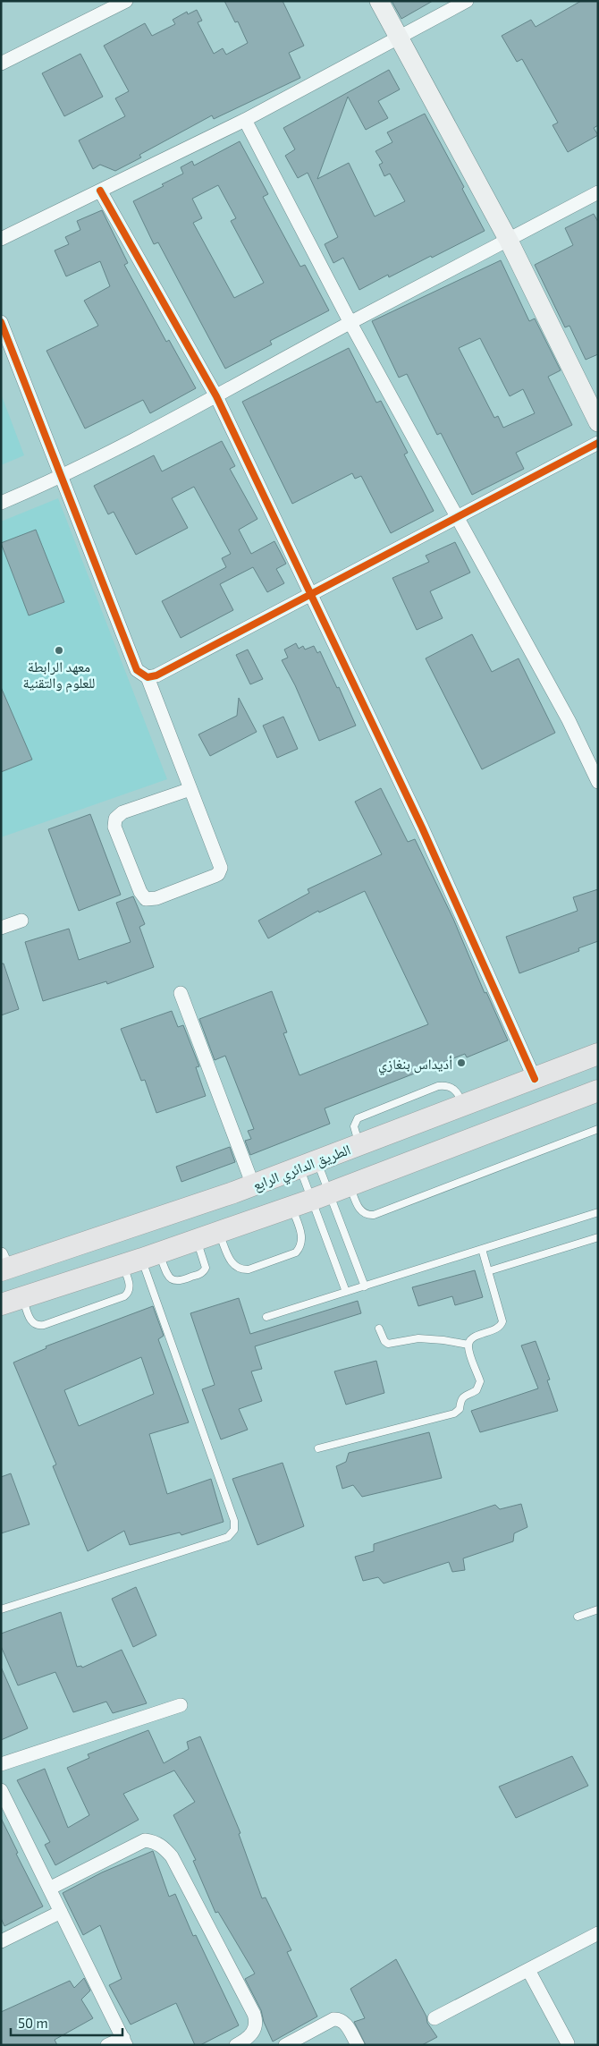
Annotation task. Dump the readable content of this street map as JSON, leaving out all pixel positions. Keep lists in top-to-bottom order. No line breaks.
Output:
{"streets":{"main road":["الطريق الدائري الرابع"]},"places":["معهد الرابطة للعلوم والتقنية","أديداس بنغازي"],"scale_bar":"50 m"}
